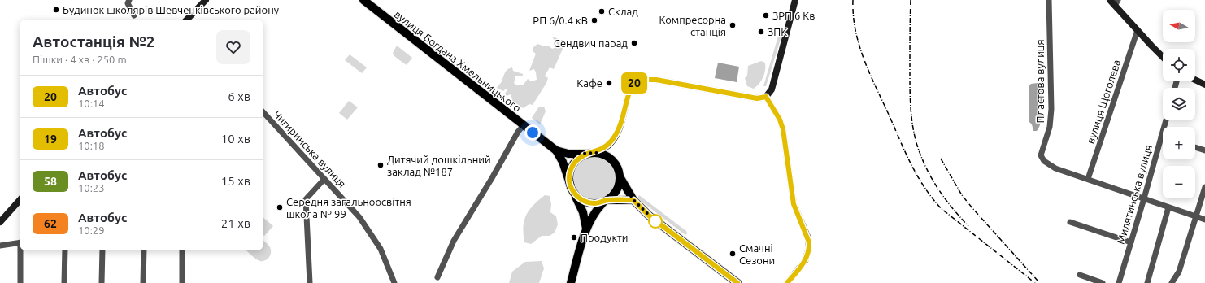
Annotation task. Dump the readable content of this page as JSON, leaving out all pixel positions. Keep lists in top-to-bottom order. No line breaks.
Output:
{"streets":{"main road":["вулиця Богдана Хмельницького"],"street":["Пластова вулиця","вулиця Щоголева","Чигиринська вулиця","Милятинська вулиця"]},"crossings":[["Пластова вулиця","вулиця Щоголева"]],"places":["Будинок школярів Шевченківського району","Склад","ЗРП 6 Кв","РП 6/0.4 кВ","Компресорна станція","ЗПК","Сендвич парад","Кафе","Дитячий дошкільний заклад №187","Середня загальноосвітня школа № 99","Продукти","Смачні Сезони"],"lines":["bus line 20"],"north":"left","page":{"on_map":"20","map_buttons":["+","−"],"heading":["Автостанція №2","Пішки · 4 хв · 250 m"],"list":[{"mark":"20","name":"Автобус","note":"10:14","value":"6 хв"},{"mark":"19","name":"Автобус","note":"10:18","value":"10 хв"},{"mark":"58","name":"Автобус","note":"10:23","value":"15 хв"},{"mark":"62","name":"Автобус","note":"10:29","value":"21 хв"}]}}
